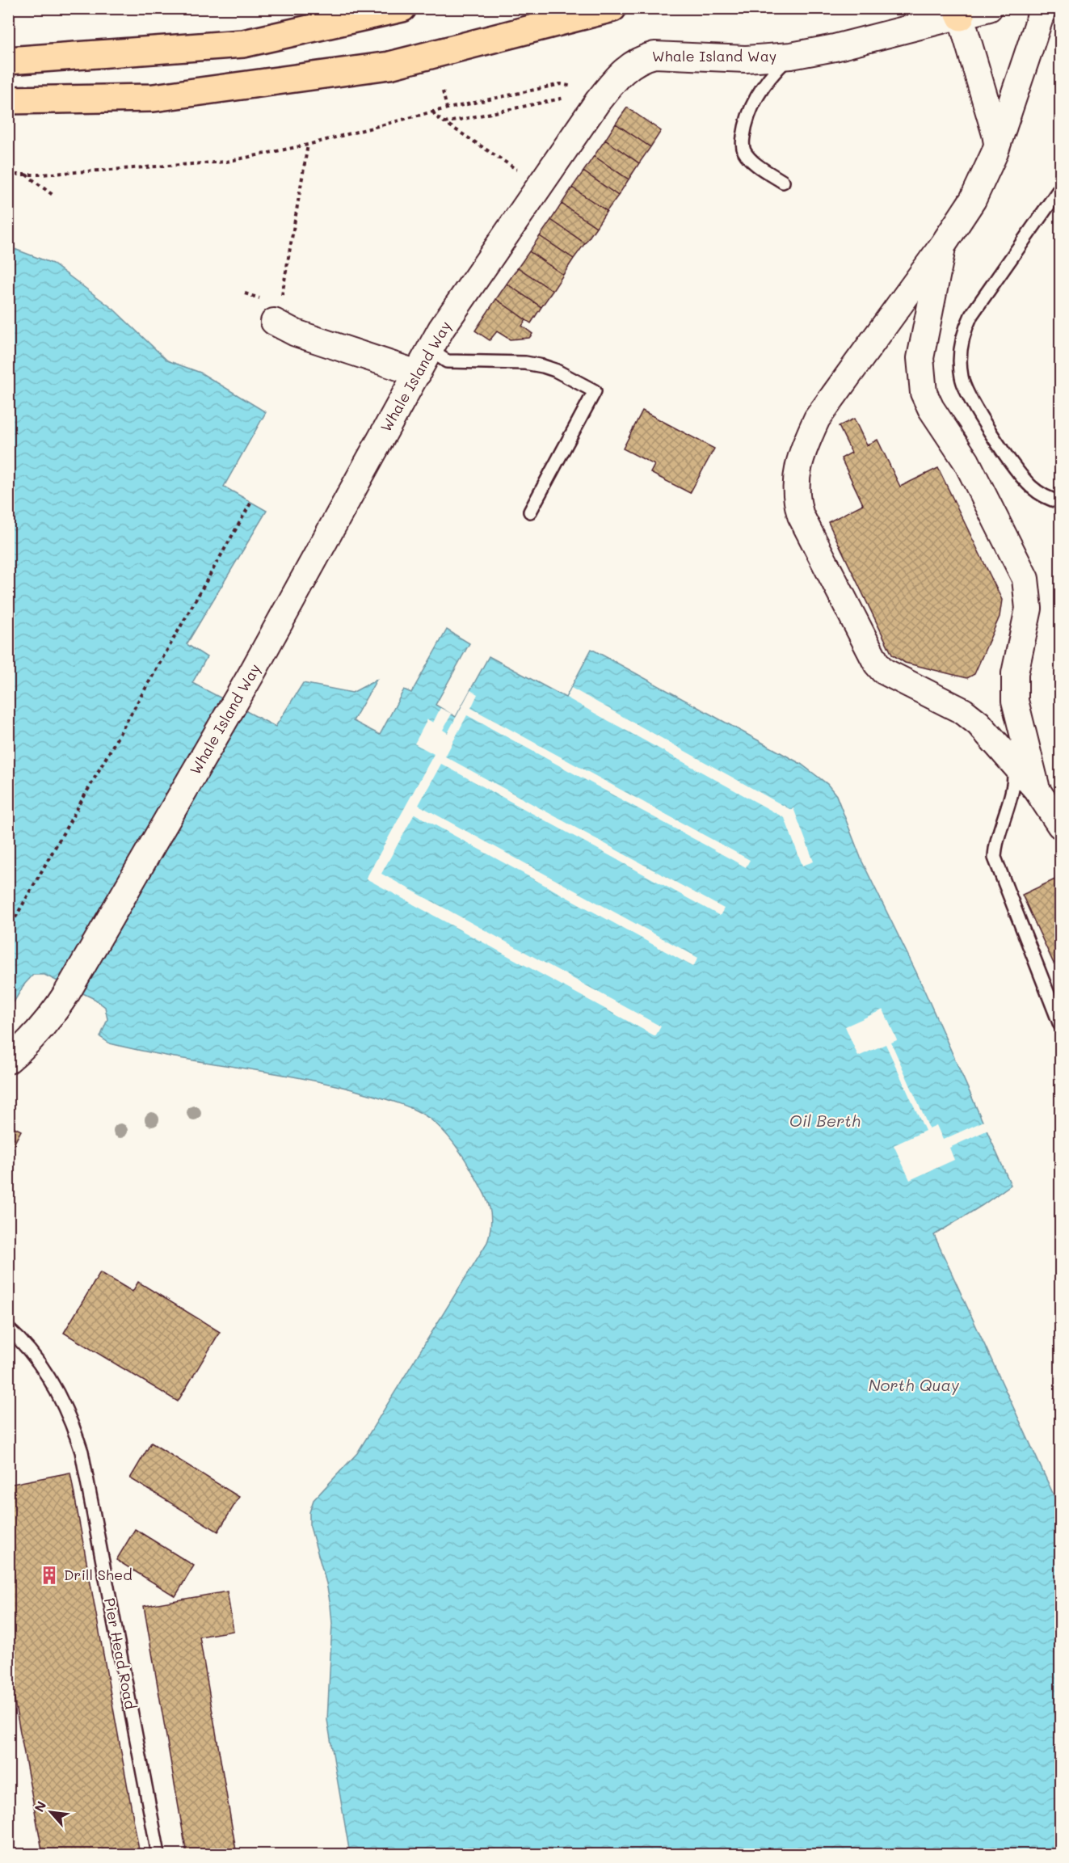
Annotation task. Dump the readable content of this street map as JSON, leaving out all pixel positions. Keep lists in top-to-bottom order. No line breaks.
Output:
{"streets":{"street":["Whale Island Way"],"lane":["Pier Head Road"]},"water":["Oil Berth","North Quay"],"places":{"building":["Drill Shed"]},"north":"top left"}
